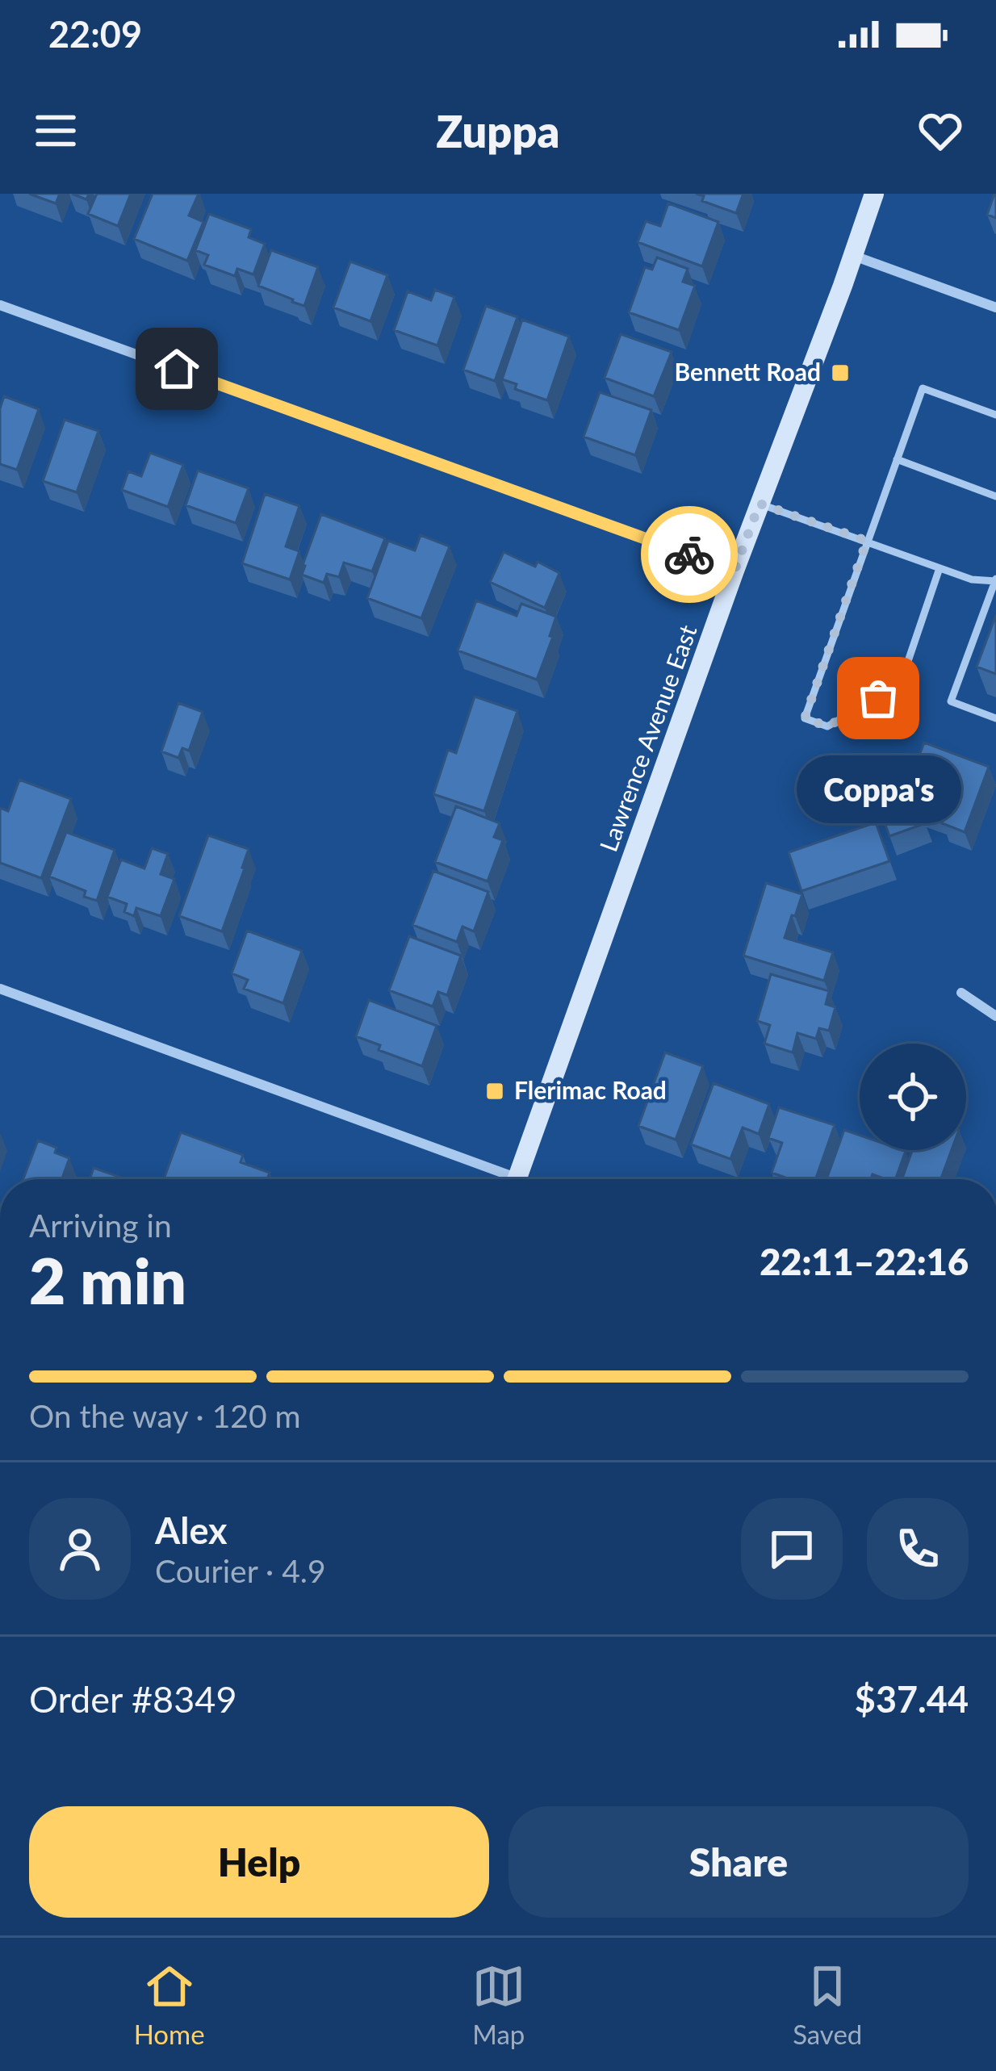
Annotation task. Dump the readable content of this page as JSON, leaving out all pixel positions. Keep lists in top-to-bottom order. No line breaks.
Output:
{"streets":{"main road":["Lawrence Avenue East"]},"places":{"transit":["Bennett Road","Flerimac Road"],"other":["Coppa's"]},"page":{"status":"22:09","header":"Zuppa","bubble":"Coppa's","heading":["2 min","Arriving in","22:11–22:16"],"panel":["Alex","Courier · 4.9","Order #8349","$37.44"],"bar":"On the way · 120 m","buttons":["Help","Share"],"tabs":["Home","Map","Saved"]}}
